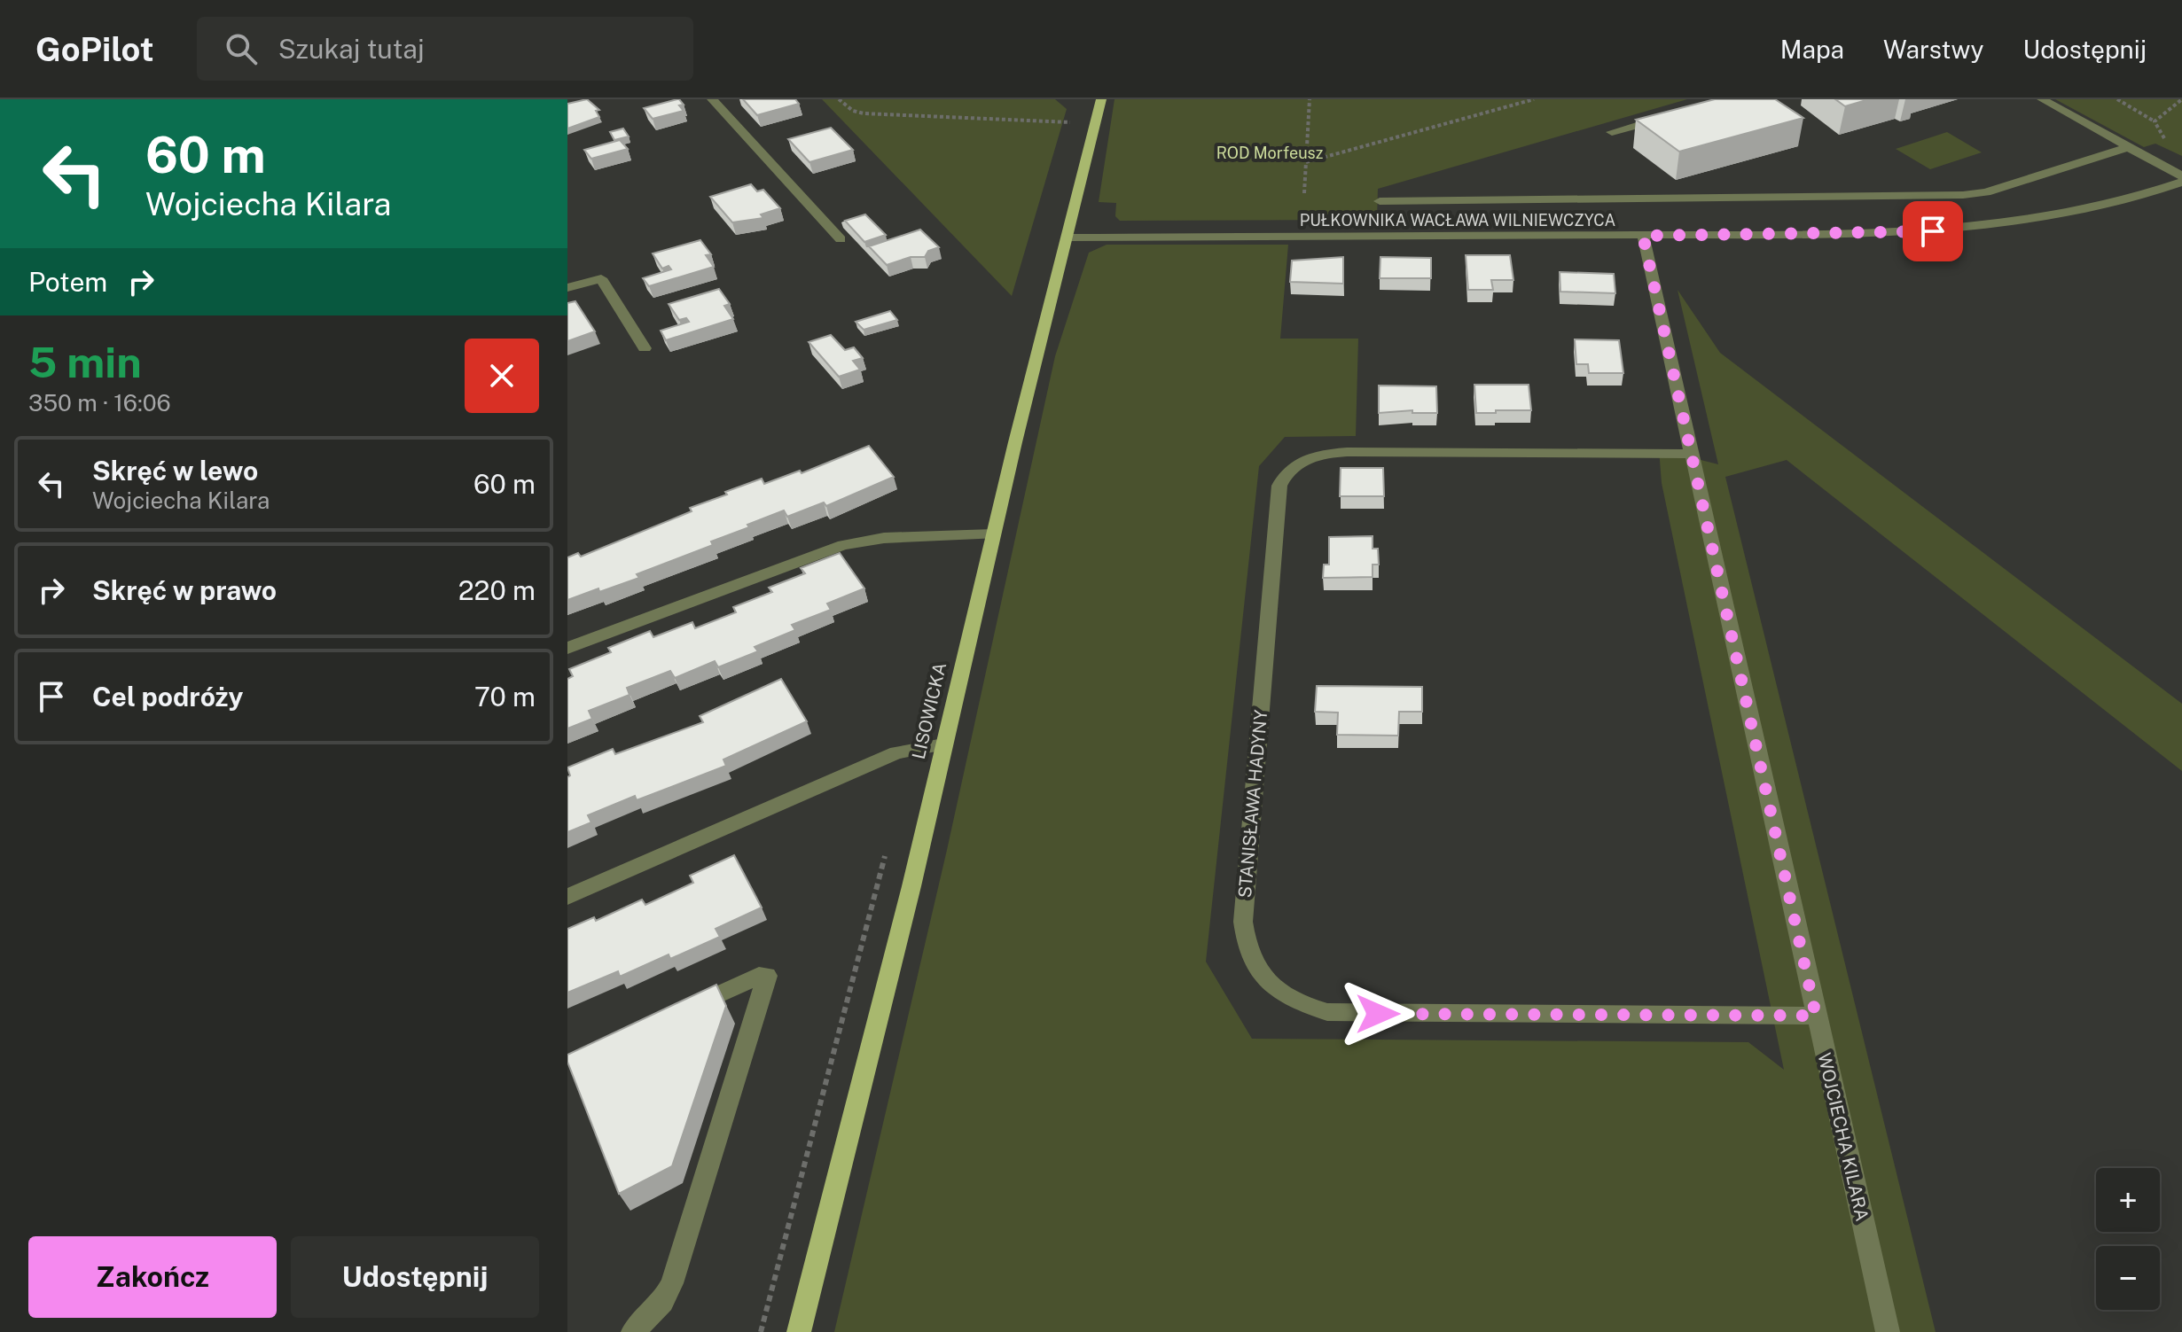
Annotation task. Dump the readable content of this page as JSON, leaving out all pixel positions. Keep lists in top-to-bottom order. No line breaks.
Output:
{"streets":{"main road":["LISOWICKA"],"street":["PUŁKOWNIKA WACŁAWA WILNIEWCZYCA","STANISŁAWA HADYNY","WOJCIECHA KILARA"]},"crossings":[["PUŁKOWNIKA WACŁAWA WILNIEWCZYCA","LISOWICKA"],["PUŁKOWNIKA WACŁAWA WILNIEWCZYCA","WOJCIECHA KILARA"],["STANISŁAWA HADYNY","WOJCIECHA KILARA"]],"parks":["ROD Morfeusz"],"page":{"header":"GoPilot","search":"Szukaj tutaj","nav":["Mapa","Warstwy","Udostępnij"],"turn":["60 m","Wojciecha Kilara"],"then":"Potem","heading":["5 min","350 m · 16:06"],"list":[{"name":"Skręć w lewo","note":"Wojciecha Kilara","value":"60 m"},{"name":"Skręć w prawo","value":"220 m"},{"name":"Cel podróży","value":"70 m"}],"map_buttons":["+","−"],"buttons":["Zakończ","Udostępnij"]}}
